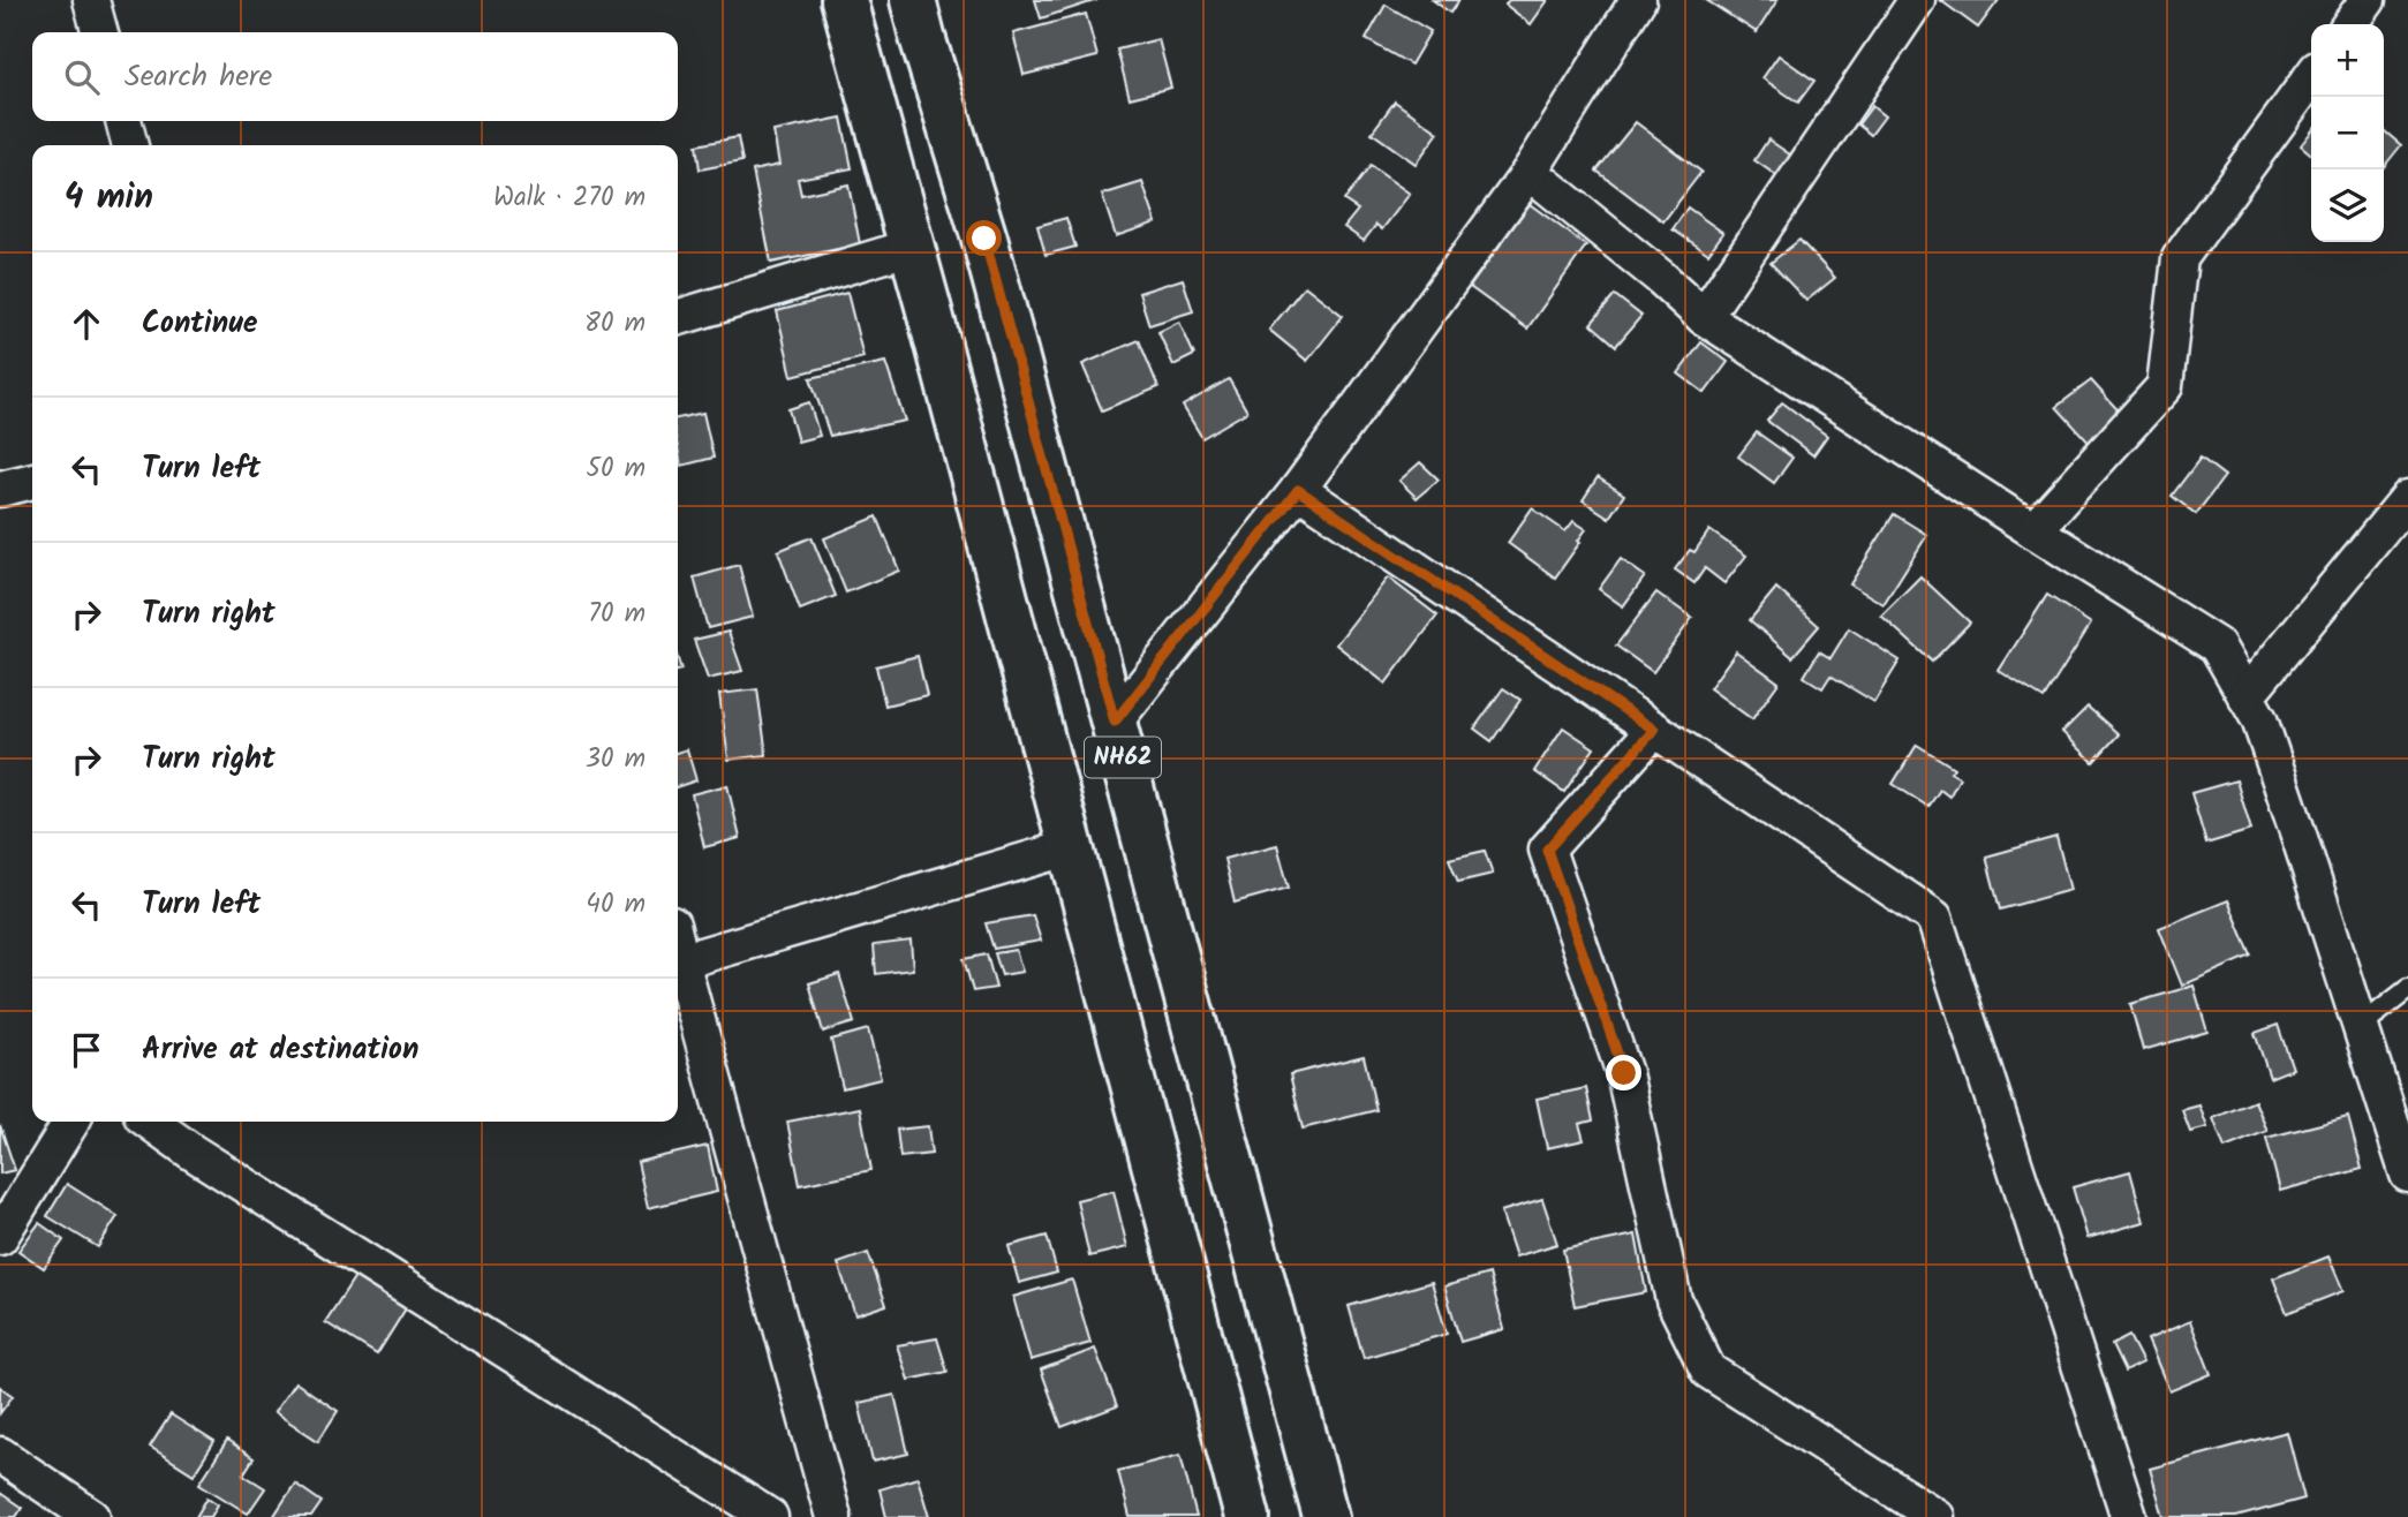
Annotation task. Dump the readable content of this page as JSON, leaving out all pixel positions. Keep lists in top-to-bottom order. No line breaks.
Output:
{"streets":{"main road":["NH62"]},"page":{"map_buttons":["+","−"],"search":"Search here","heading":["4 min","Walk · 270 m"],"list":[["Continue","80 m"],["Turn left","50 m"],["Turn right","70 m"],["Turn right","30 m"],["Turn left","40 m"],"Arrive at destination"]}}
